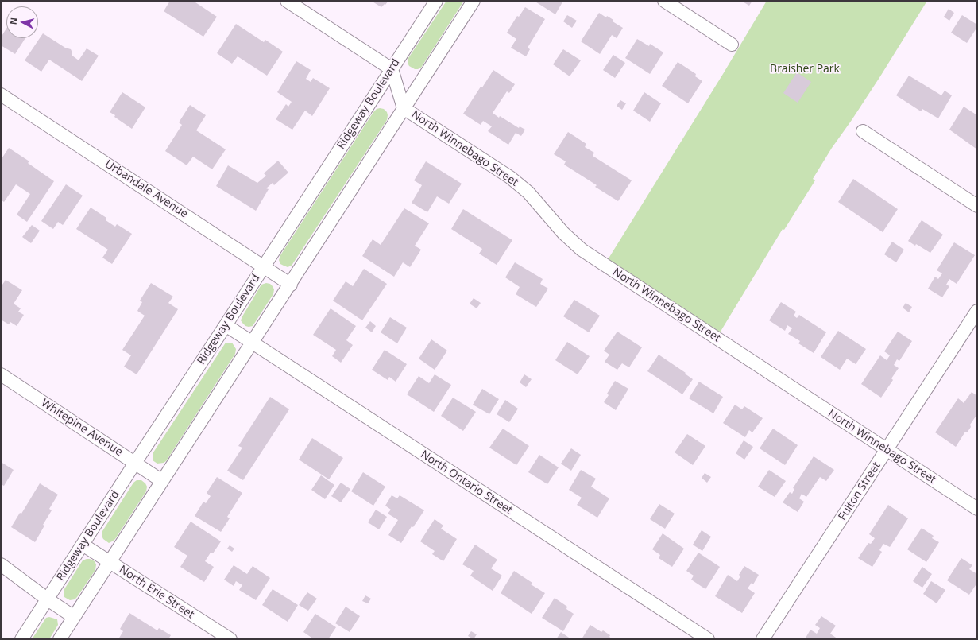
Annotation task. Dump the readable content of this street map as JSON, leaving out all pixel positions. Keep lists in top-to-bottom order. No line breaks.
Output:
{"streets":{"street":["Ridgeway Boulevard","North Winnebago Street","Urbandale Avenue","Whitepine Avenue","North Ontario Street","Fulton Street","North Erie Street"]},"crossings":[["Ridgeway Boulevard","North Winnebago Street"],["Ridgeway Boulevard","Urbandale Avenue"],["Ridgeway Boulevard","Whitepine Avenue"],["Ridgeway Boulevard","North Ontario Street"],["Ridgeway Boulevard","North Erie Street"],["North Winnebago Street","Fulton Street"]],"parks":["Braisher Park"],"north":"left"}
